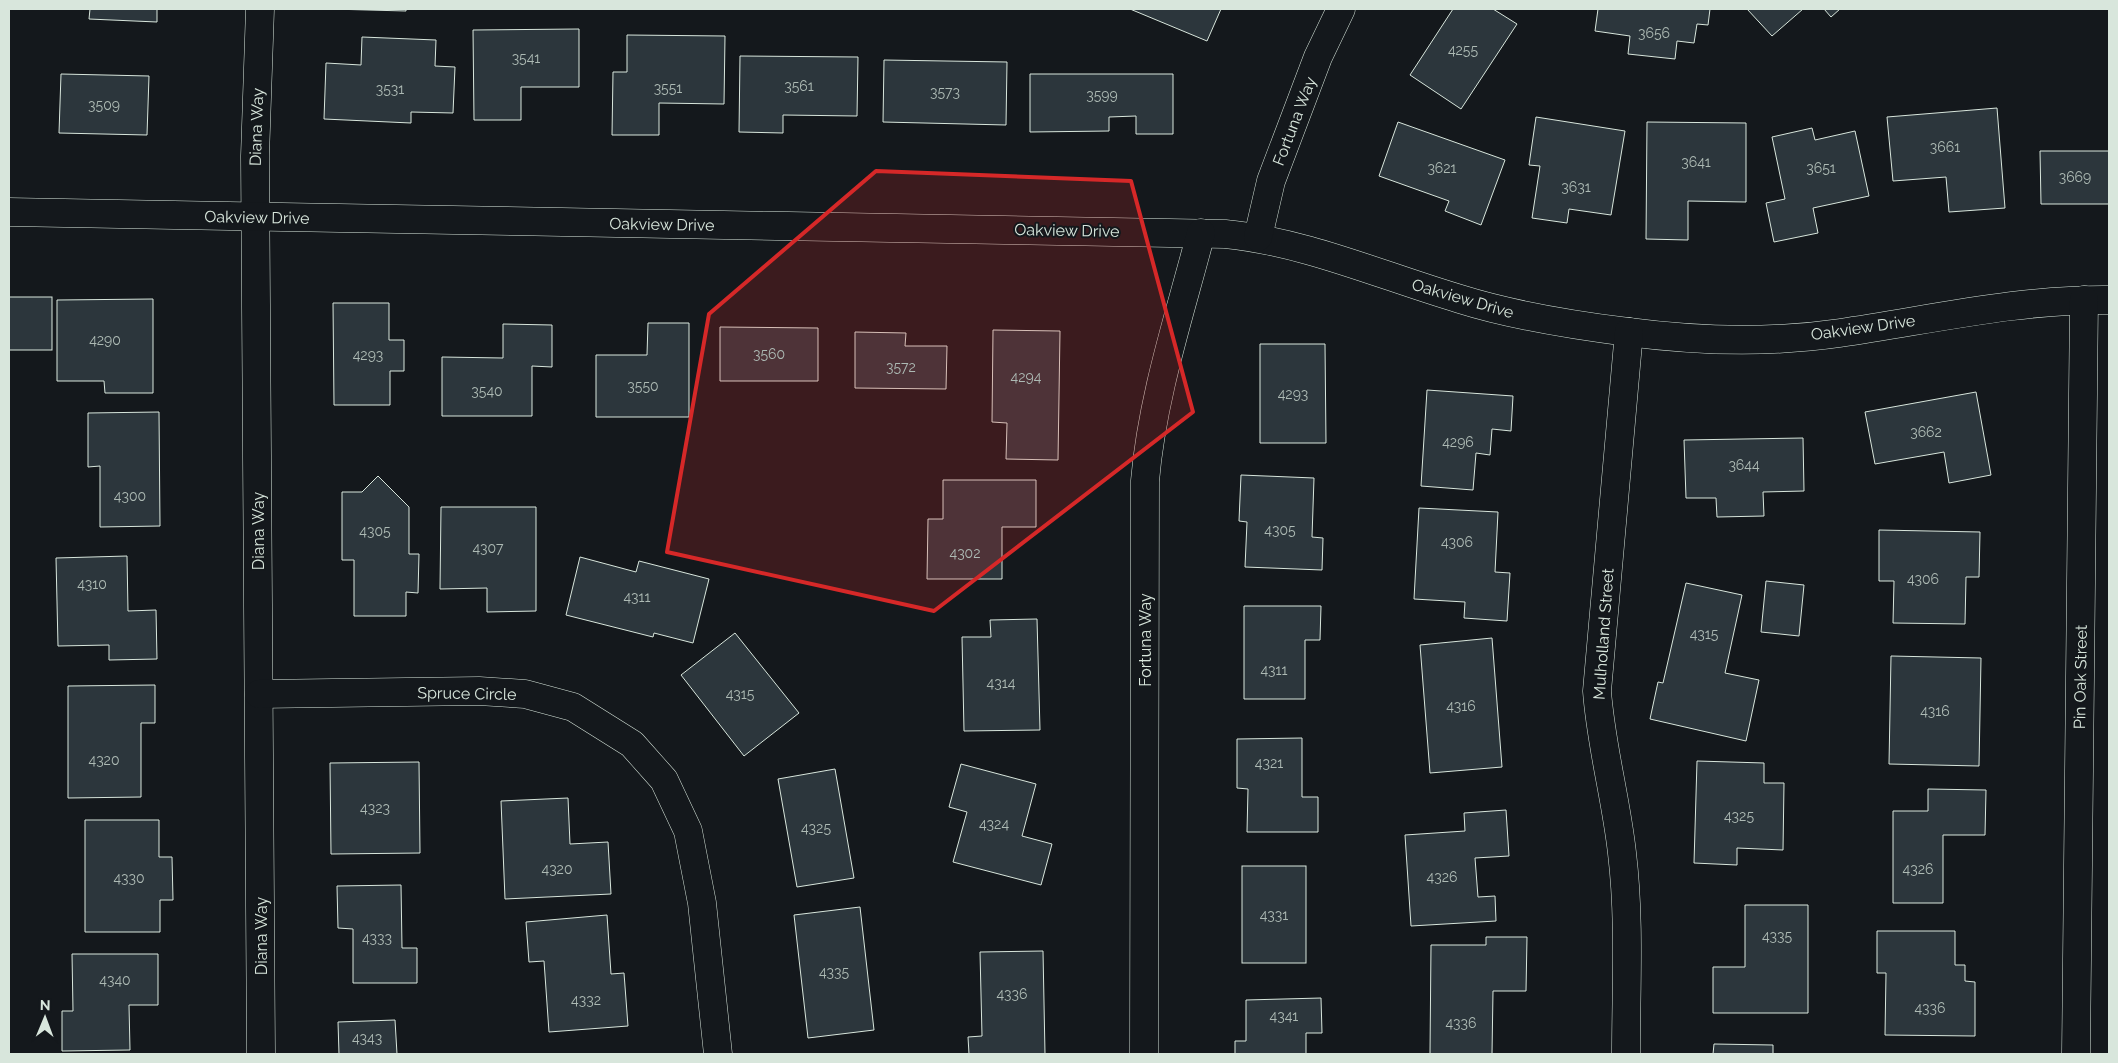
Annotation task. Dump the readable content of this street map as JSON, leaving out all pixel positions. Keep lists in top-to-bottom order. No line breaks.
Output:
{"streets":{"street":["Fortuna Way","Diana Way","Oakview Drive","Mulholland Street","Pin Oak Street","Spruce Circle"]},"crossings":[["Fortuna Way","Oakview Drive"],["Diana Way","Oakview Drive"],["Diana Way","Spruce Circle"],["Oakview Drive","Mulholland Street"],["Oakview Drive","Pin Oak Street"]],"house_numbers":["3656","4255","3541","3561","3551","3531","3573","3599","3509","3661","3641","3621","3651","3669","3631","4290","3560","4293","3572","4294","3550","3540","4293","3662","4296","3644","4300","4305","4305","4306","4307","4302","4306","4310","4311","4315","4311","4314","4315","4316","4316","4320","4321","4323","4325","4324","4325","4320","4326","4326","4330","4331","4335","4333","4335","4340","4336","4332","4336","4341","4336","4343"],"north":"top"}
